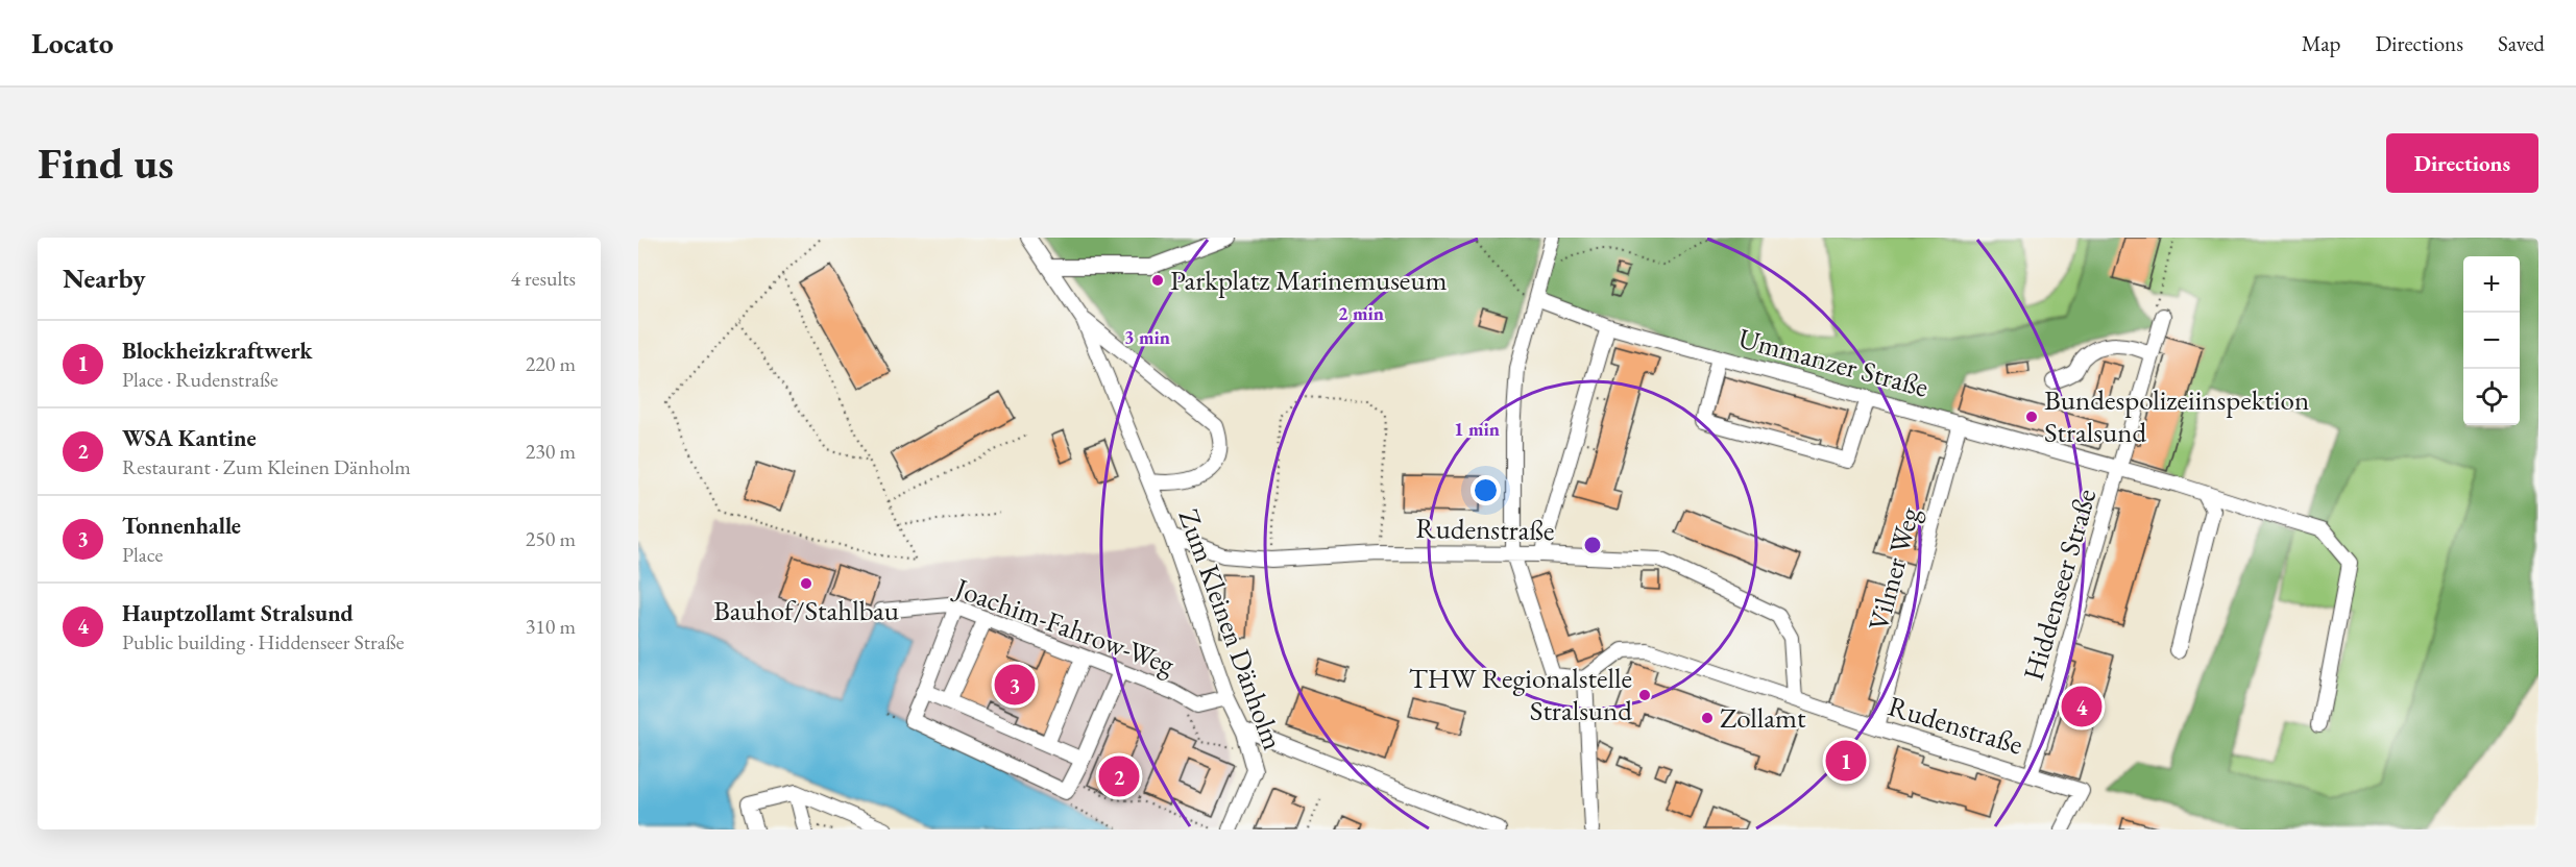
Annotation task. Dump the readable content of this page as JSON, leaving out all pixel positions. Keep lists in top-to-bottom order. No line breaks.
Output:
{"streets":{"street":["Ummanzer Straße","Rudenstraße","Vilmer Weg","Hiddenseer Straße","Joachim-Fahrow-Weg","Zum Kleinen Dänholm"]},"crossings":[["Ummanzer Straße","Vilmer Weg"],["Ummanzer Straße","Hiddenseer Straße"],["Rudenstraße","Vilmer Weg"],["Rudenstraße","Hiddenseer Straße"],["Rudenstraße","Zum Kleinen Dänholm"],["Joachim-Fahrow-Weg","Zum Kleinen Dänholm"]],"places":["Parkplatz Marinemuseum","Bundespolizeiinspektion Stralsund","Bauhof/Stahlbau","THW Regionalstelle Stralsund","Zollamt"],"page":{"header":"Locato","nav":["Map","Directions","Saved"],"buttons":"Directions","title":"Find us","heading":["Nearby","4 results"],"map_buttons":["+","−"],"list":[{"mark":"1","name":"Blockheizkraftwerk","note":"Place · Rudenstraße","value":"220 m"},{"mark":"2","name":"WSA Kantine","note":"Restaurant · Zum Kleinen Dänholm","value":"230 m"},{"mark":"3","name":"Tonnenhalle","note":"Place","value":"250 m"},{"mark":"4","name":"Hauptzollamt Stralsund","note":"Public building · Hiddenseer Straße","value":"310 m"}],"pins":["3","4","1","2"]},"rings":["2 min","3 min","1 min"]}
